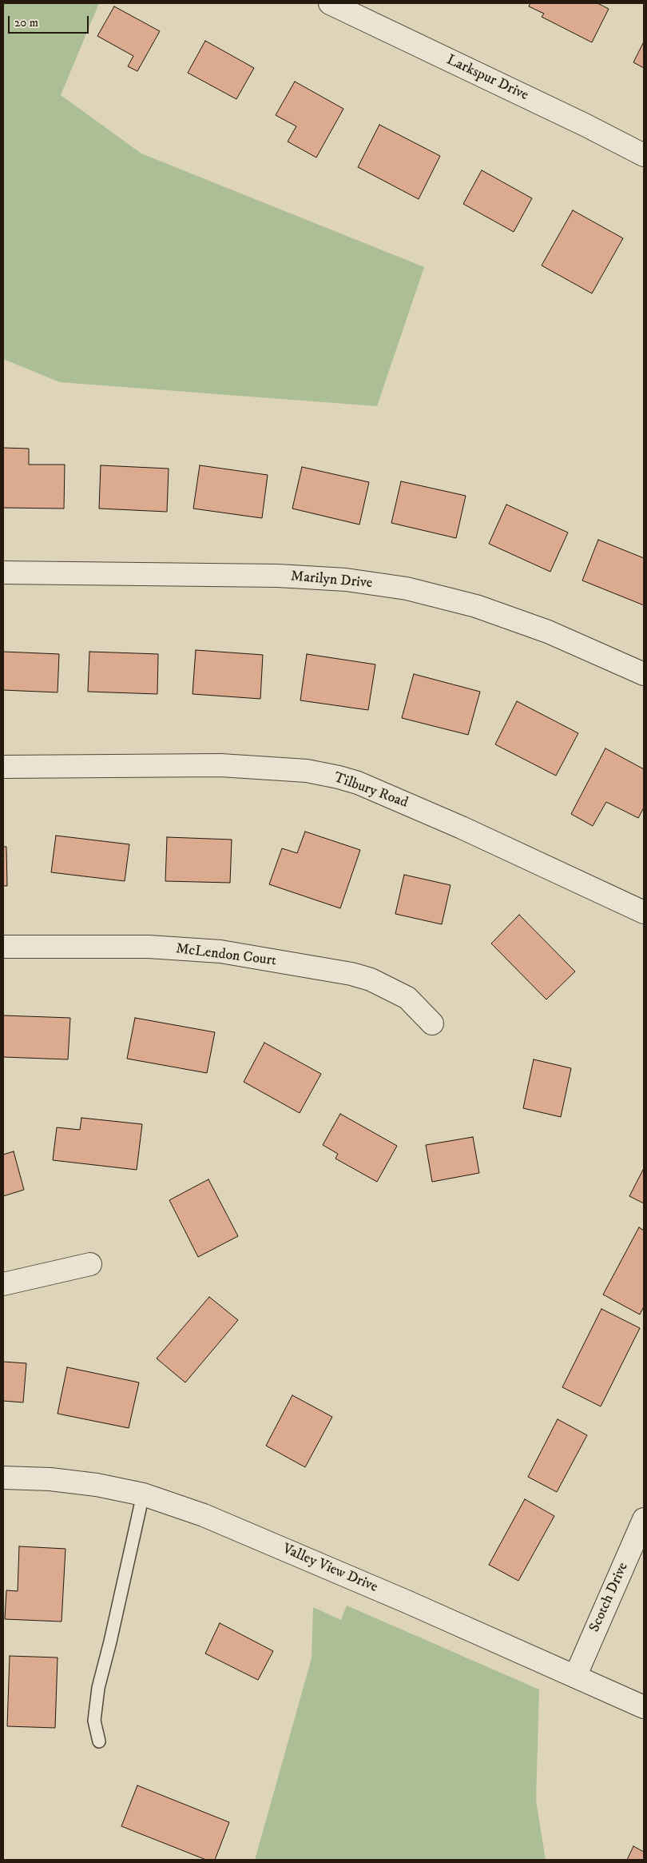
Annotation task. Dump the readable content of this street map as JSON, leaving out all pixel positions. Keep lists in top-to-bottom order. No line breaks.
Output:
{"streets":{"street":["Larkspur Drive","Marilyn Drive","Tilbury Road","McLendon Court","Valley View Drive","Scotch Drive"]},"crossings":[["Valley View Drive","Scotch Drive"]],"scale_bar":"20 m"}
